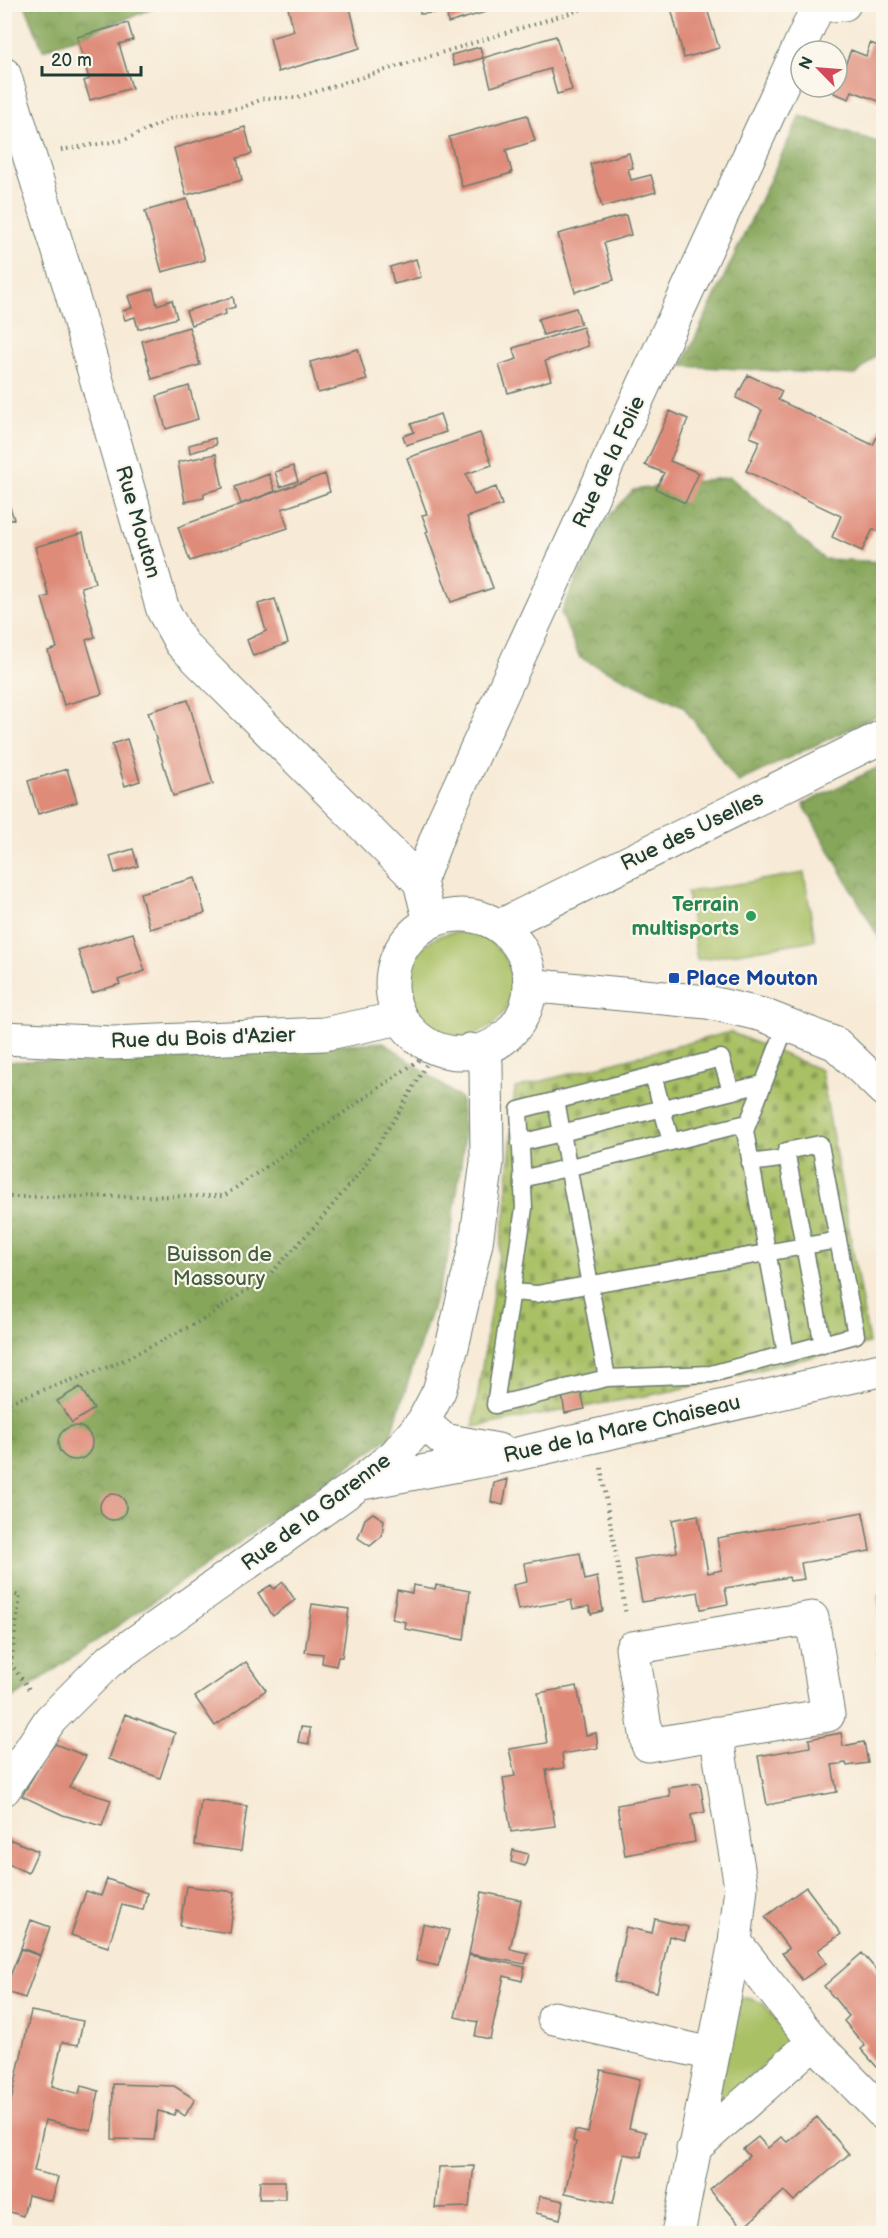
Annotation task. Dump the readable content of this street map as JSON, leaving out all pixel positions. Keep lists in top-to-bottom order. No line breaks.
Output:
{"streets":{"street":["Rue de la Folie","Rue Mouton","Rue des Uselles","Rue du Bois d'Azier","Rue de la Mare Chaiseau","Rue de la Garenne"]},"crossings":[["Rue de la Folie","Rue Mouton"],["Rue des Uselles","Rue du Bois d'Azier"],["Rue des Uselles","Rue de la Garenne"],["Rue du Bois d'Azier","Rue de la Garenne"],["Rue de la Mare Chaiseau","Rue de la Garenne"]],"parks":["Buisson de Massoury"],"places":{"other":["Terrain multisports"],"transit":["Place Mouton"]},"scale_bar":"20 m","north":"top left"}
